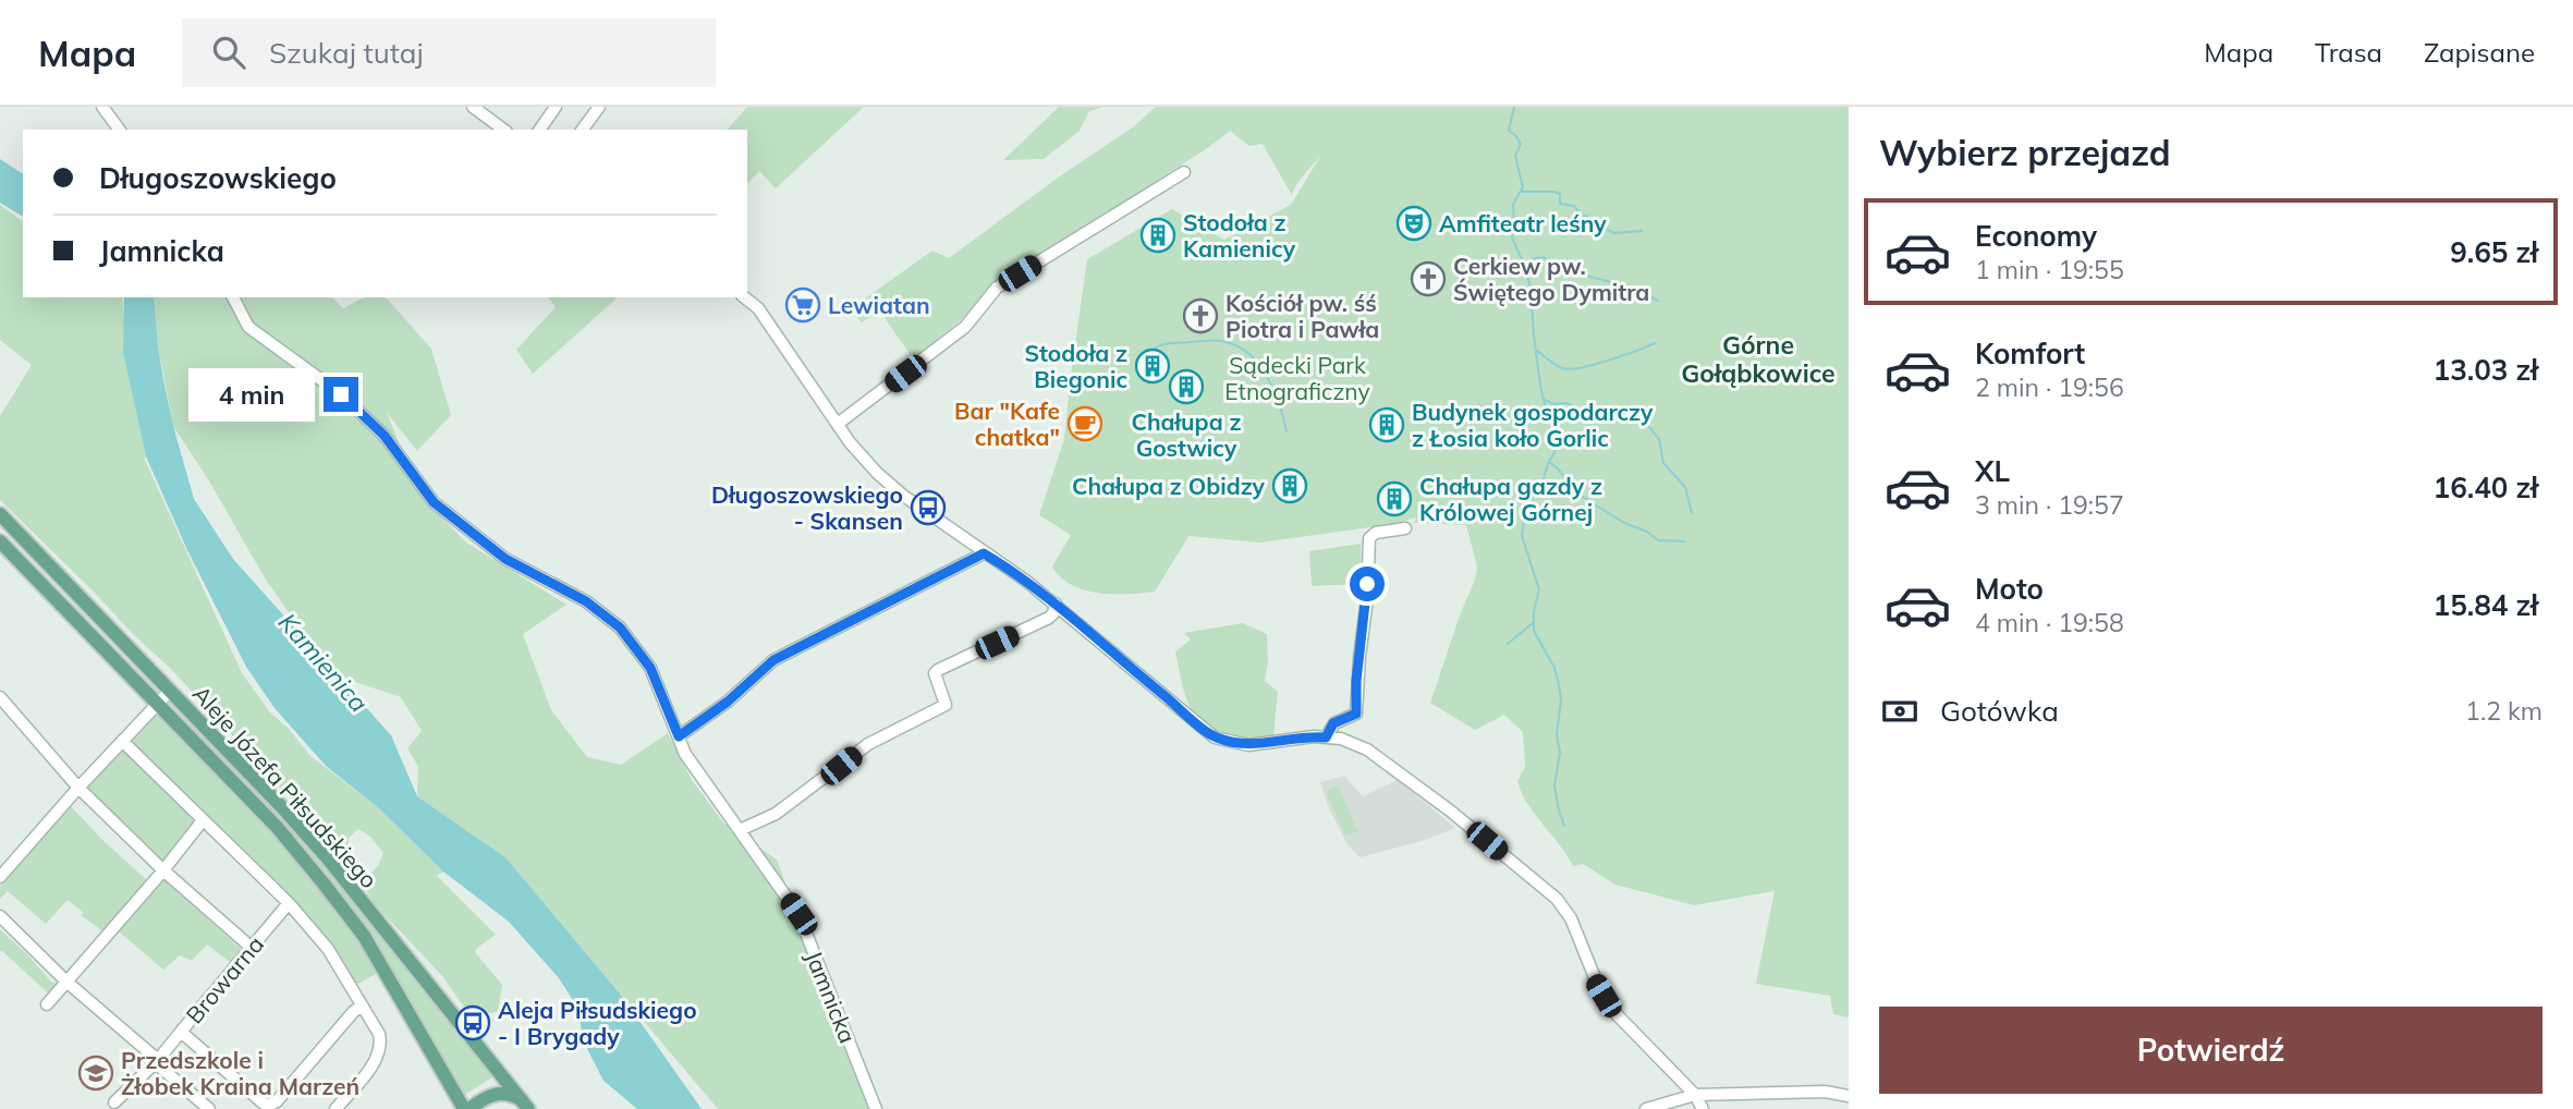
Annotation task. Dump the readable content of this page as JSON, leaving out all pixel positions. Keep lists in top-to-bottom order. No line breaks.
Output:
{"streets":{"main road":["Aleje Józefa Piłsudskiego"],"street":["Browarna","Jamnicka"]},"districts":["Górne Gołąbkowice"],"water":["Kamienica"],"parks":["Sądecki Park Etnograficzny"],"places":{"theatre":["Amfiteatr leśny"],"building":["Stodoła z Kamienicy","Stodoła z Biegonic","Chałupa z Gostwicy","Budynek gospodarczy z Łosia koło Gorlic","Chałupa z Obidzy","Chałupa gazdy z Królowej Górnej"],"church":["Cerkiew pw. Świętego Dymitra","Kościół pw. śś Piotra i Pawła"],"supermarket":["Lewiatan"],"cafe":["Bar \"Kafe chatka\""],"bus stop":["Długoszowskiego - Skansen","Aleja Piłsudskiego - I Brygady"],"school or university":["Przedszkole i Żłobek Kraina Marzeń"]},"page":{"header":"Mapa","search":"Szukaj tutaj","nav":["Mapa","Trasa","Zapisane"],"heading":"Wybierz przejazd","banner":["Długoszowskiego","Jamnicka"],"list":[{"name":"Economy","note":"1 min · 19:55","value":"9.65 zł"},{"name":"Komfort","note":"2 min · 19:56","value":"13.03 zł"},{"name":"XL","note":"3 min · 19:57","value":"16.40 zł"},{"name":"Moto","note":"4 min · 19:58","value":"15.84 zł"}],"bubble":"4 min","pay":["Gotówka","1.2 km"],"buttons":"Potwierdź"}}
